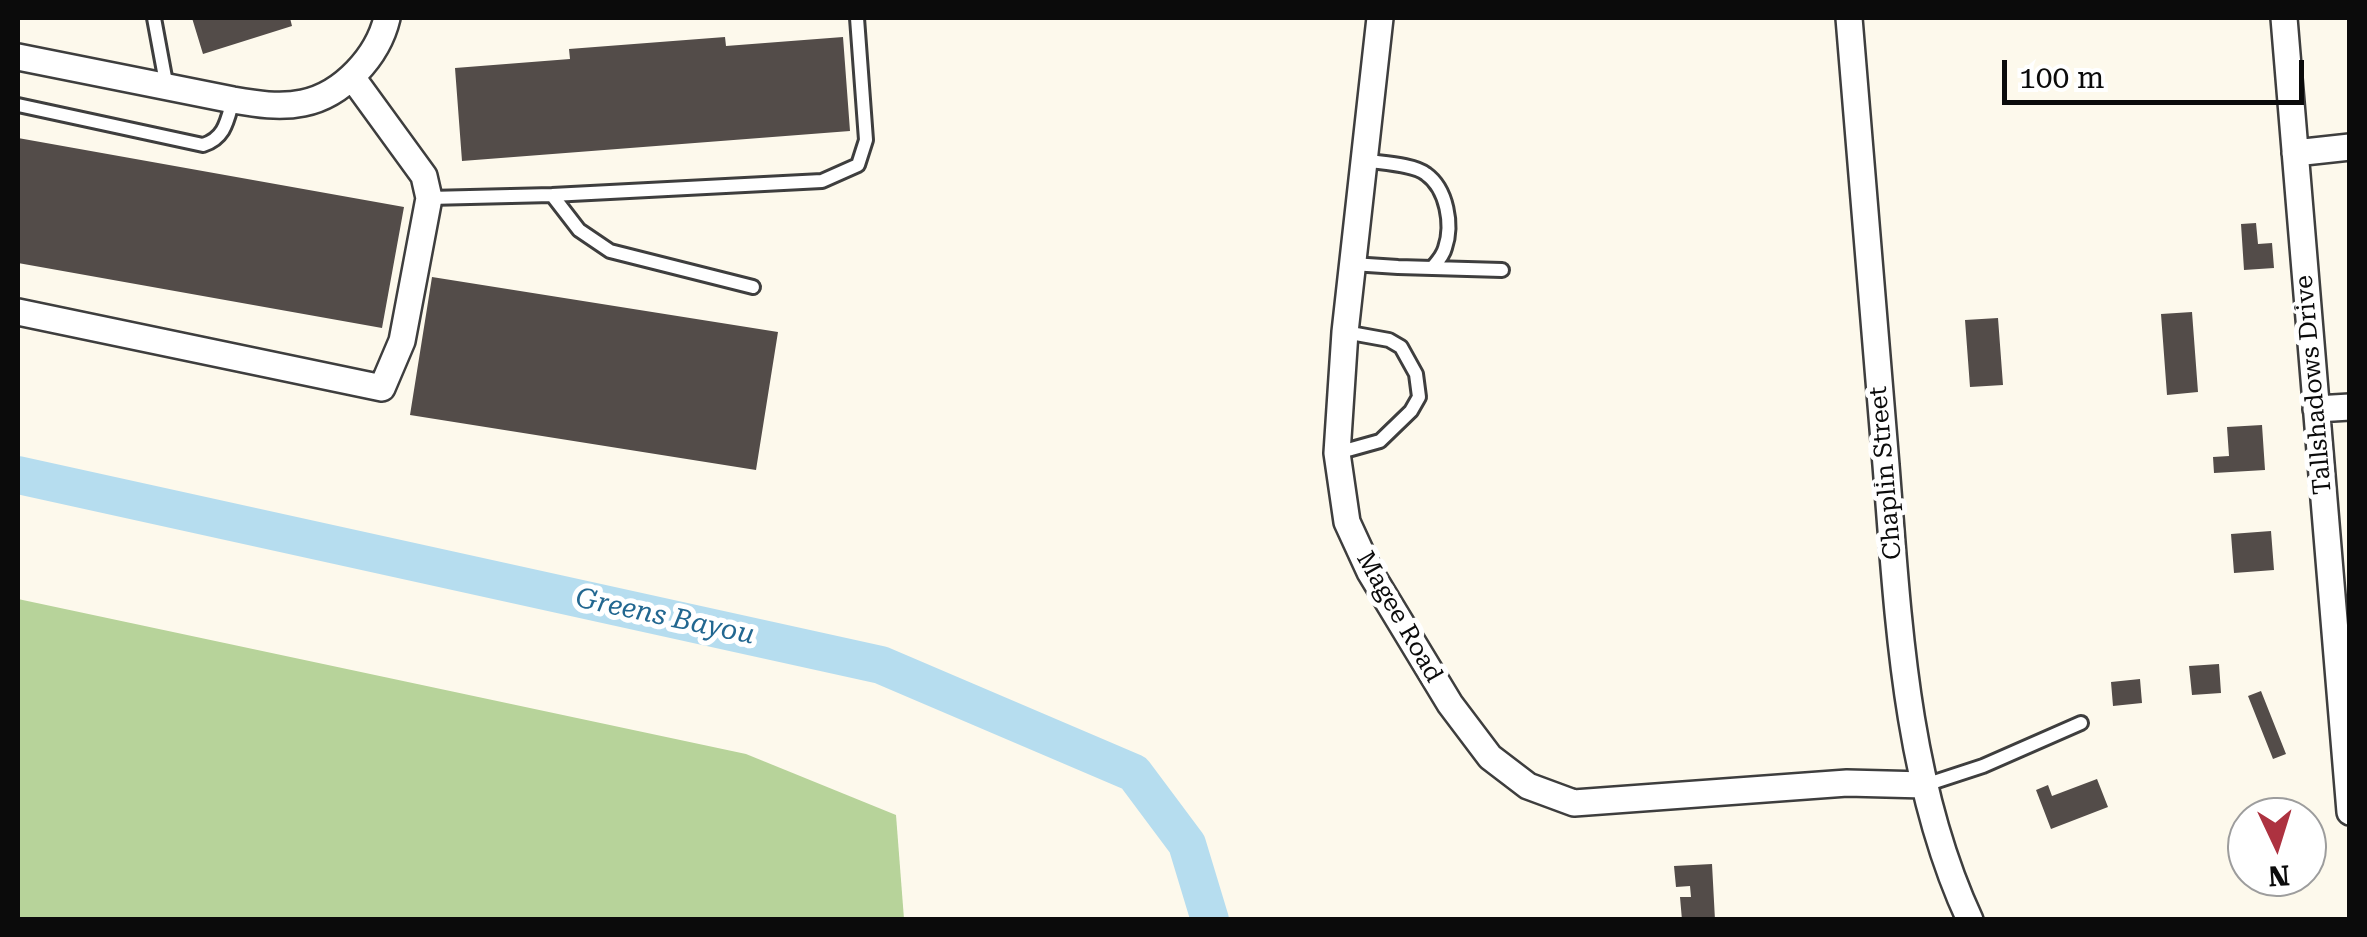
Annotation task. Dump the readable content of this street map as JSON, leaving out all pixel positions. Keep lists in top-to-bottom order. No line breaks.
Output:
{"streets":{"street":["Tallshadows Drive","Chaplin Street","Magee Road"]},"crossings":[["Chaplin Street","Magee Road"]],"water":["Greens Bayou"],"scale_bar":"100 m","north":"bottom"}
